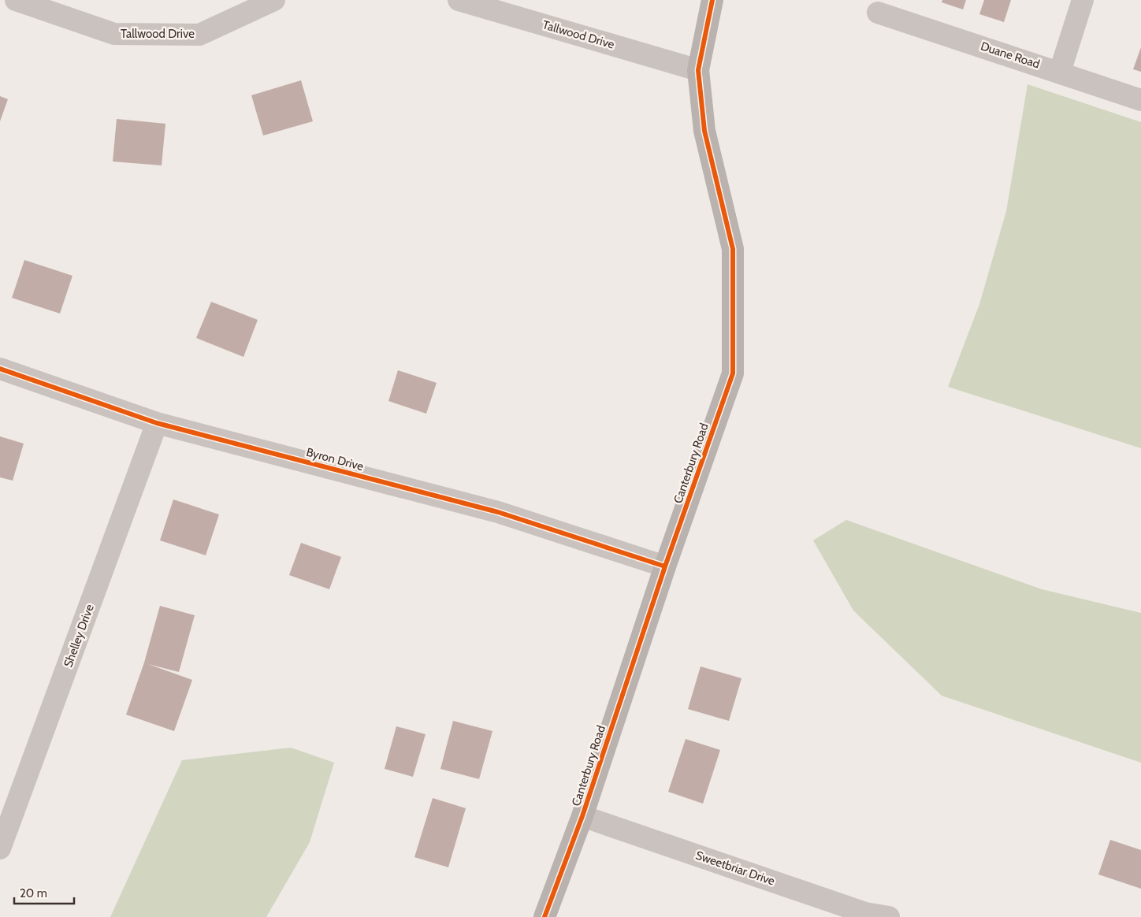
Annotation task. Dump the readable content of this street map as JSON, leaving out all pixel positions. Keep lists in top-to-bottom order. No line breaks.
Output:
{"streets":{"street":["Tallwood Drive","Duane Road","Byron Drive","Canterbury Road","Shelley Drive","Sweetbriar Drive"]},"crossings":[["Tallwood Drive","Canterbury Road"],["Byron Drive","Canterbury Road"],["Byron Drive","Shelley Drive"],["Canterbury Road","Sweetbriar Drive"]],"scale_bar":"20 m"}
